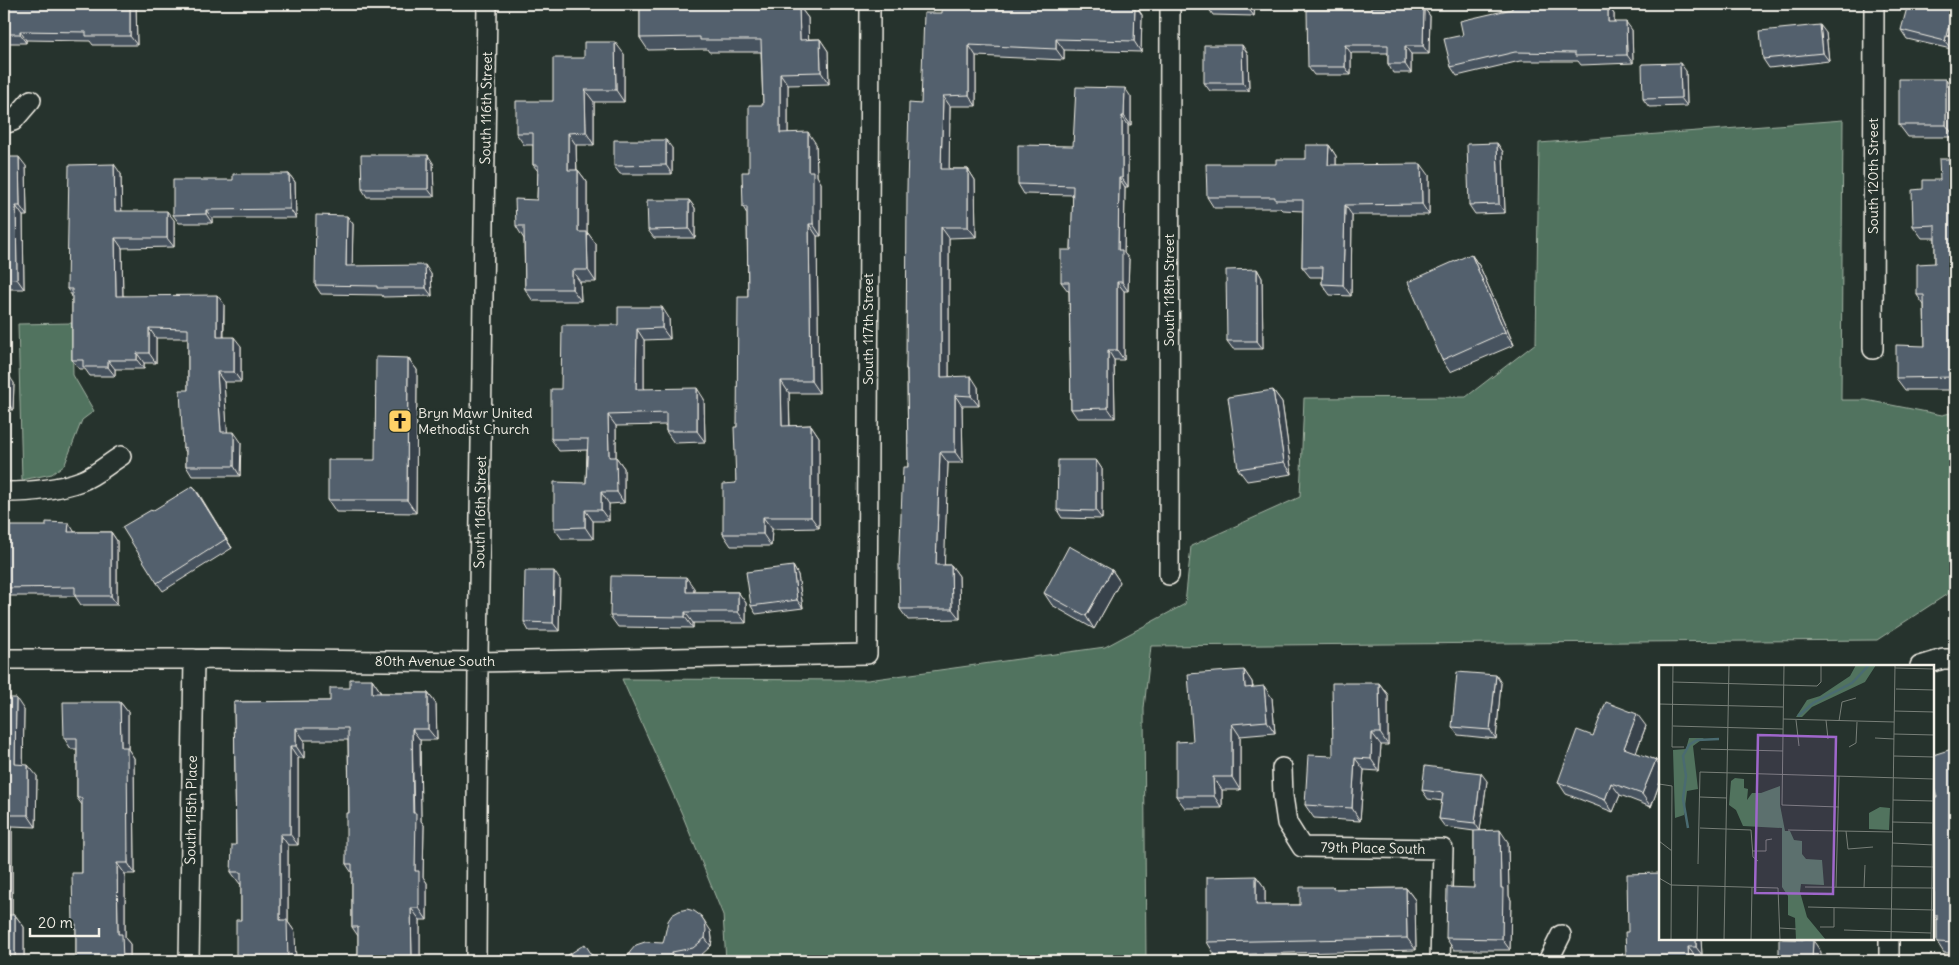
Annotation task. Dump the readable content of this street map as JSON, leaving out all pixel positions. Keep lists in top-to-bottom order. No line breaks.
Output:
{"streets":{"street":["South 116th Street","South 120th Street","South 118th Street","South 117th Street","80th Avenue South","South 115th Place","79th Place South"]},"crossings":[["South 116th Street","80th Avenue South"],["South 117th Street","80th Avenue South"],["80th Avenue South","South 115th Place"]],"places":{"church":["Bryn Mawr United Methodist Church"]},"scale_bar":"20 m"}
